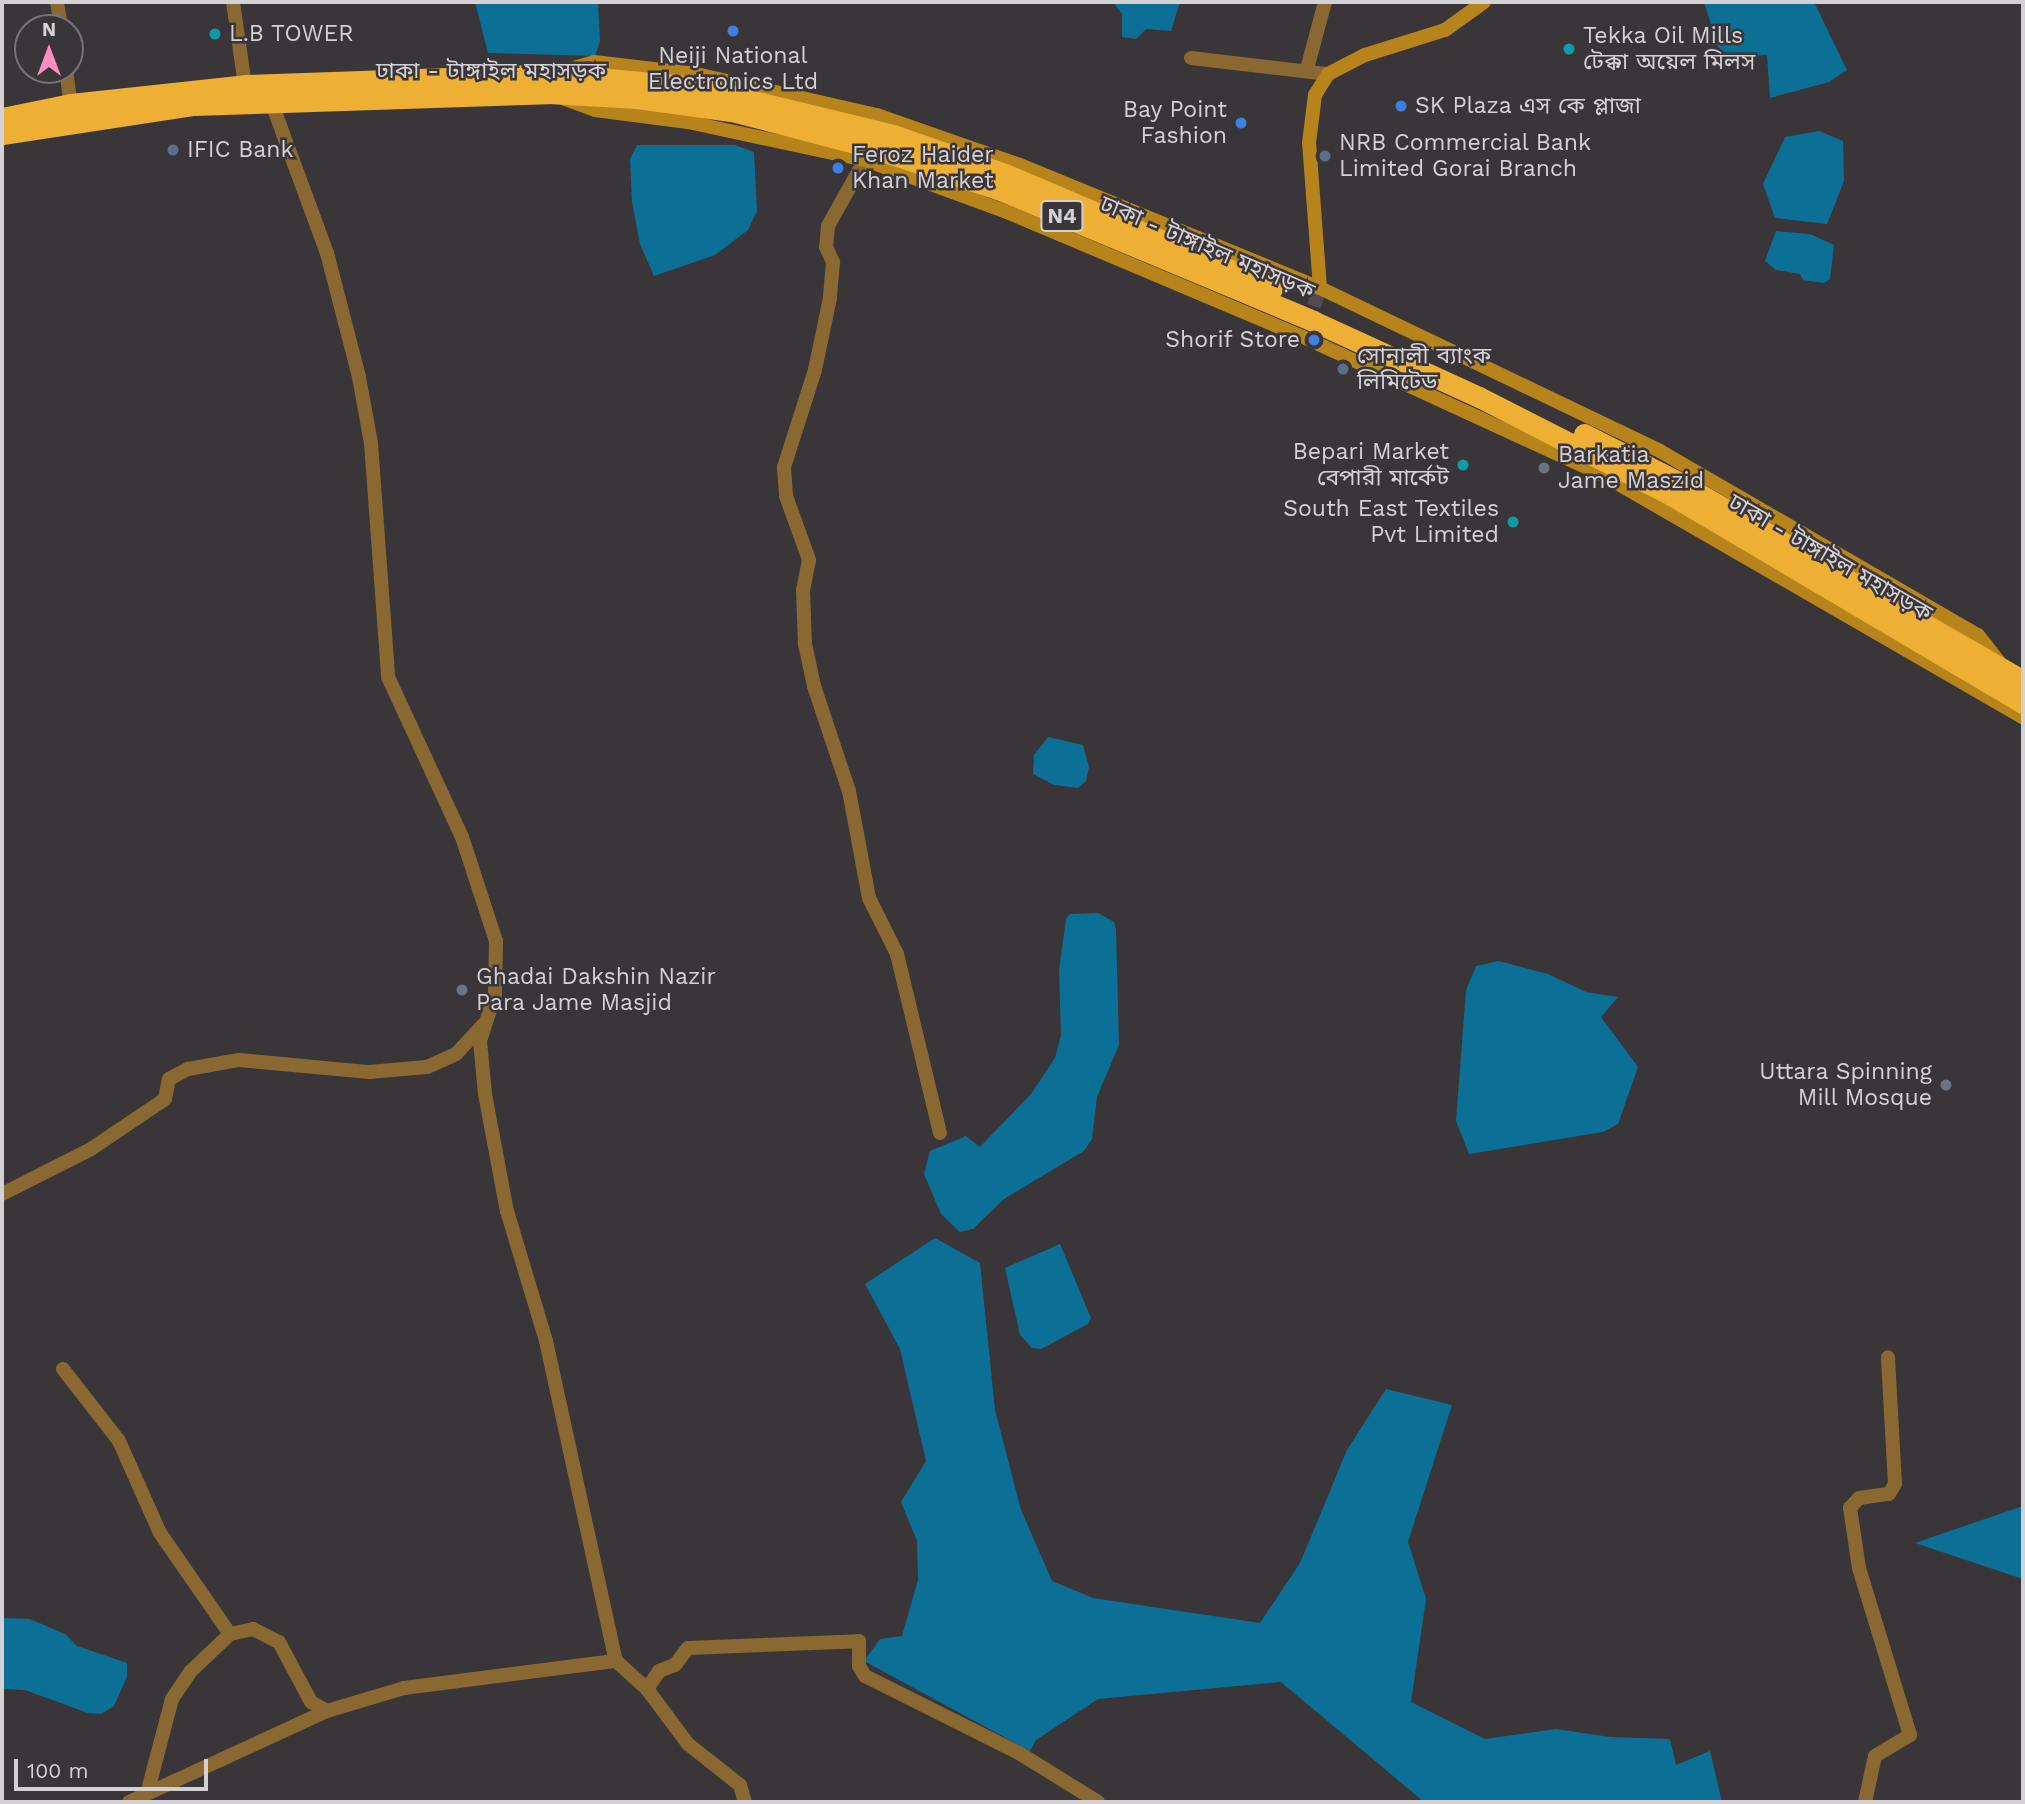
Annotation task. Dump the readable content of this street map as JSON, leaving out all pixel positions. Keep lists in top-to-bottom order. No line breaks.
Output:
{"streets":{"highway":["ঢাকা - টাঙ্গাইল মহাসড়ক","N4"]},"places":["Neiji National Electronics Ltd","L.B TOWER","Tekka Oil Mills টেক্কা অয়েল মিলস","SK Plaza এস কে প্লাজা","Bay Point Fashion","IFIC Bank","NRB Commercial Bank Limited Gorai Branch","Feroz Haider Khan Market","Shorif Store","সোনালী ব্যাংক লিমিটেড","Bepari Market বেপারী মার্কেট","Barkatia Jame Maszid","South East Textiles Pvt Limited","Ghadai Dakshin Nazir Para Jame Masjid","Uttara Spinning Mill Mosque"],"scale_bar":"100 m","north":"top"}
